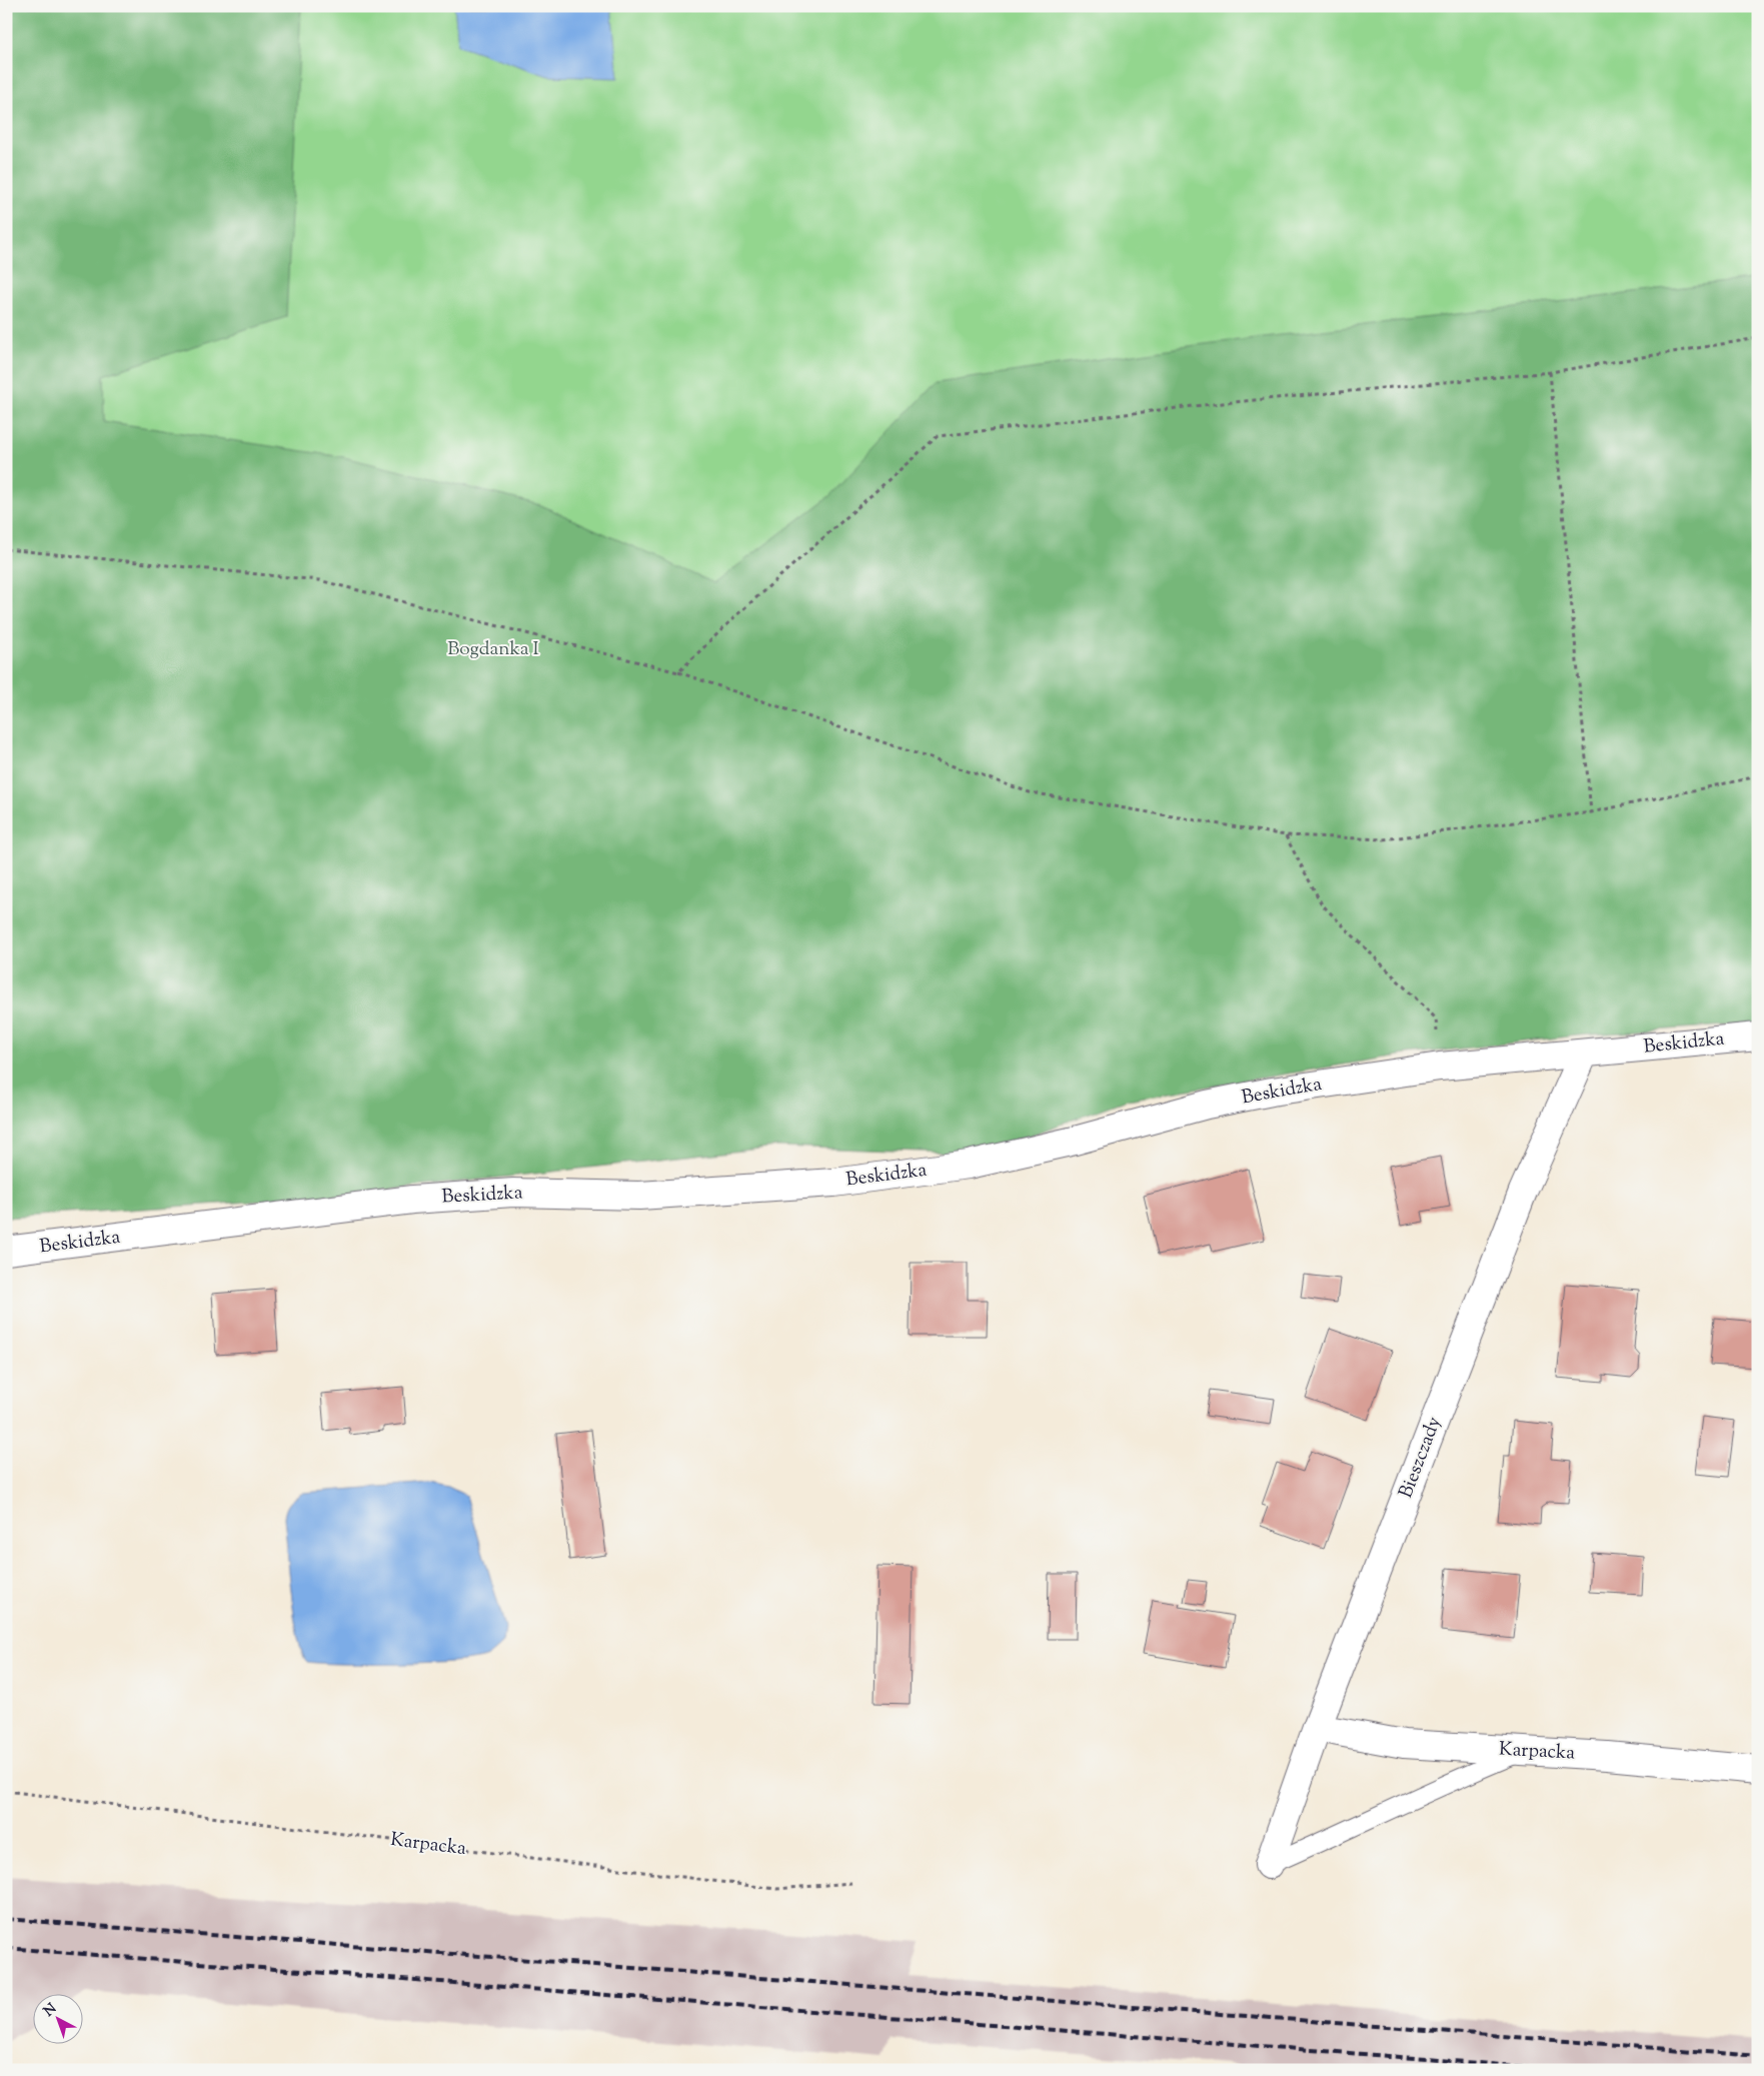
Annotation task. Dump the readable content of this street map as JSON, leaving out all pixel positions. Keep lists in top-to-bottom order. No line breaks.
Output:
{"streets":{"street":["Beskidzka","Bieszczady","Karpacka"]},"crossings":[["Beskidzka","Bieszczady"],["Bieszczady","Karpacka"]],"parks":["Bogdanka I"],"north":"top left"}
